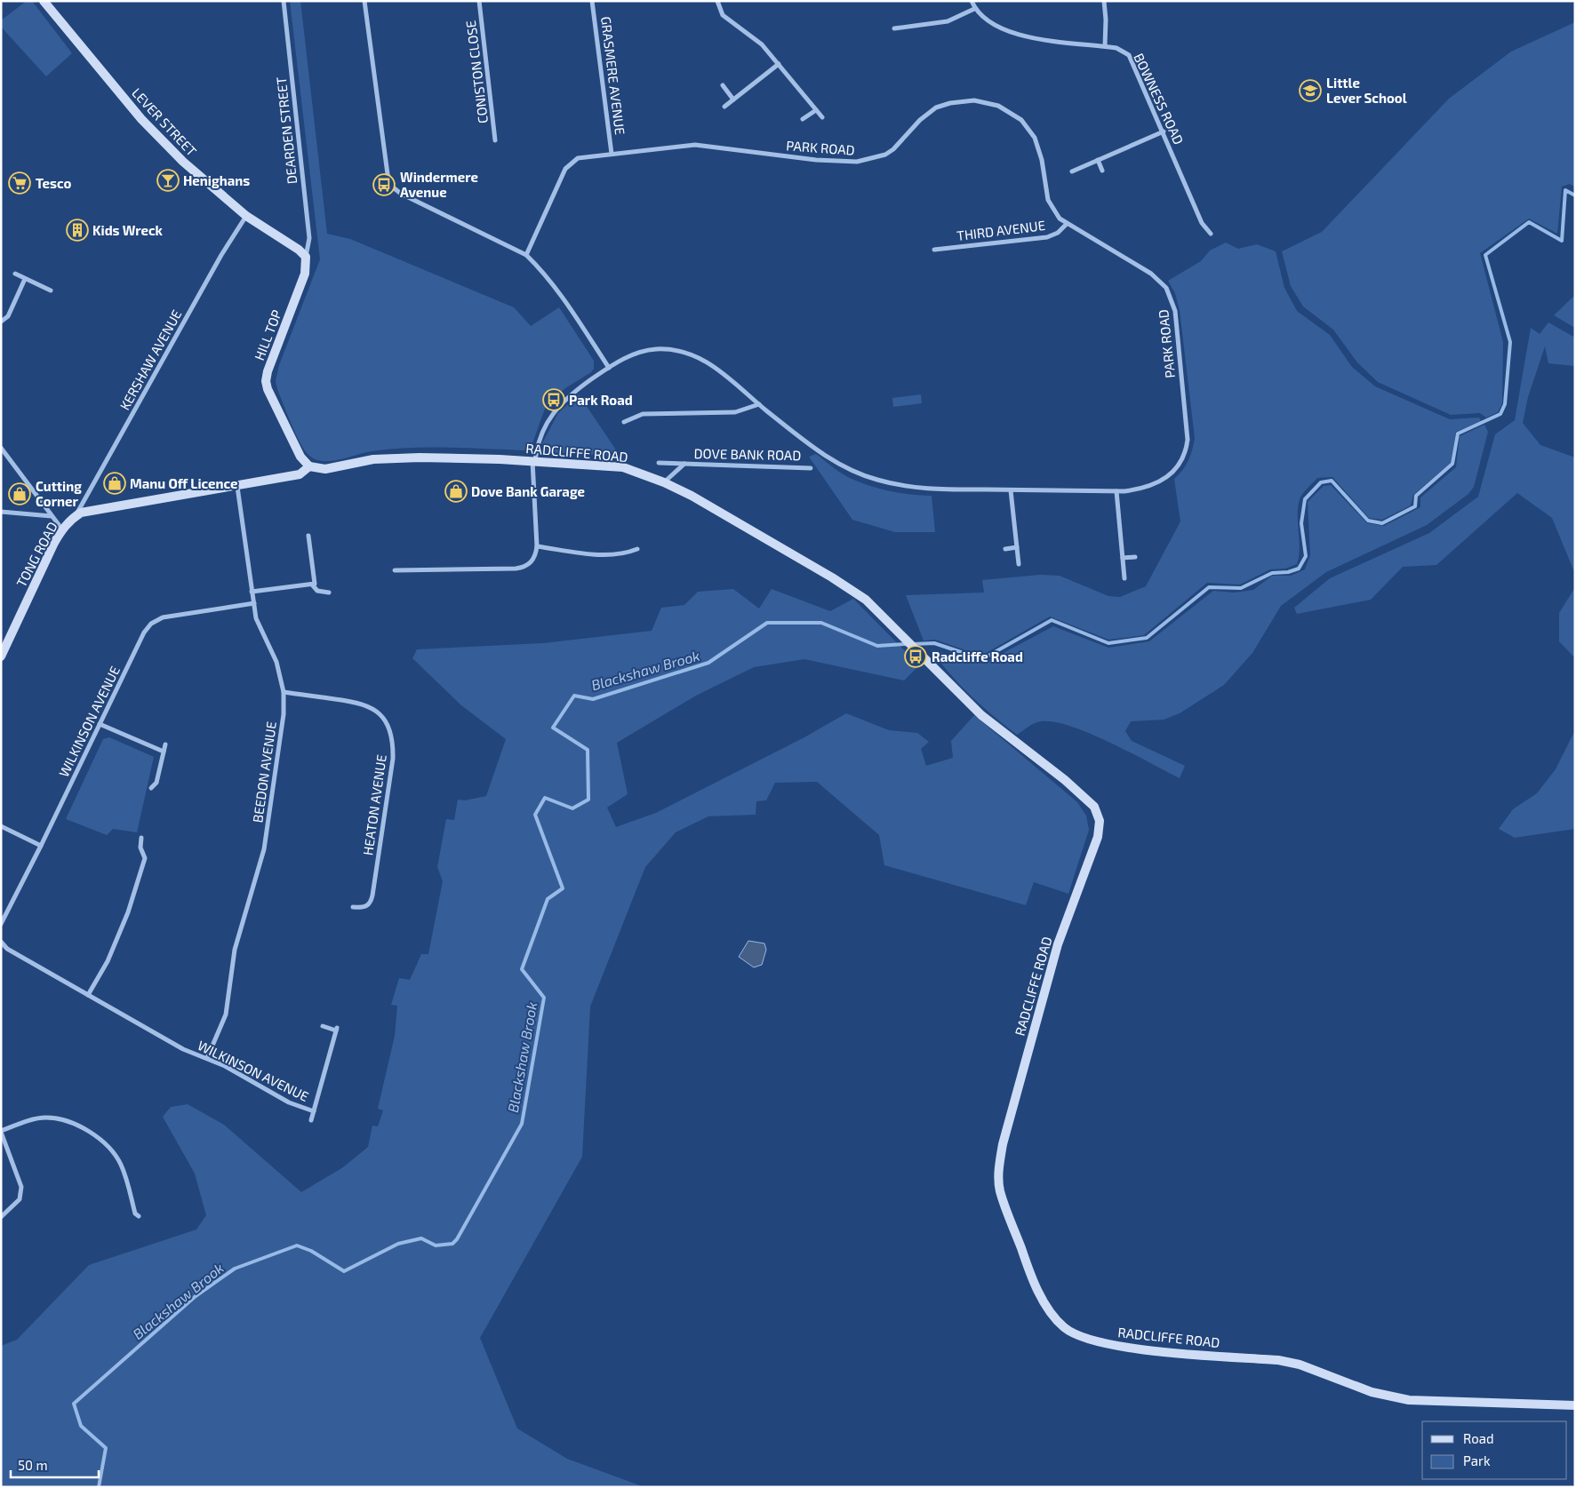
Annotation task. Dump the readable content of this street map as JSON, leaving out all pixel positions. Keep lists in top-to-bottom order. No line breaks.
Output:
{"streets":{"main road":["LEVER STREET","HILL TOP","RADCLIFFE ROAD","TONG ROAD"],"street":["CONISTON CLOSE","GRASMERE AVENUE","BOWNESS ROAD","DEARDEN STREET","PARK ROAD","THIRD AVENUE","KERSHAW AVENUE","DOVE BANK ROAD","WILKINSON AVENUE","BEEDON AVENUE","HEATON AVENUE"]},"crossings":[["GRASMERE AVENUE","PARK ROAD"],["LEVER STREET","DEARDEN STREET"],["LEVER STREET","HILL TOP"],["LEVER STREET","KERSHAW AVENUE"],["DEARDEN STREET","HILL TOP"],["PARK ROAD","THIRD AVENUE"],["PARK ROAD","RADCLIFFE ROAD"],["HILL TOP","RADCLIFFE ROAD"],["HILL TOP","TONG ROAD"],["KERSHAW AVENUE","TONG ROAD"],["RADCLIFFE ROAD","DOVE BANK ROAD"],["RADCLIFFE ROAD","TONG ROAD"],["TONG ROAD","BEEDON AVENUE"],["WILKINSON AVENUE","BEEDON AVENUE"],["BEEDON AVENUE","HEATON AVENUE"]],"water":["Blackshaw Brook"],"places":{"school or university":["Little Lever School"],"bar":["Henighans"],"supermarket":["Tesco"],"bus stop":["Windermere Avenue","Park Road","Radcliffe Road"],"building":["Kids Wreck"],"shop":["Manu Off Licence","Dove Bank Garage","Cutting Corner"]},"legend":["Road","Park"],"scale_bar":"50 m"}
